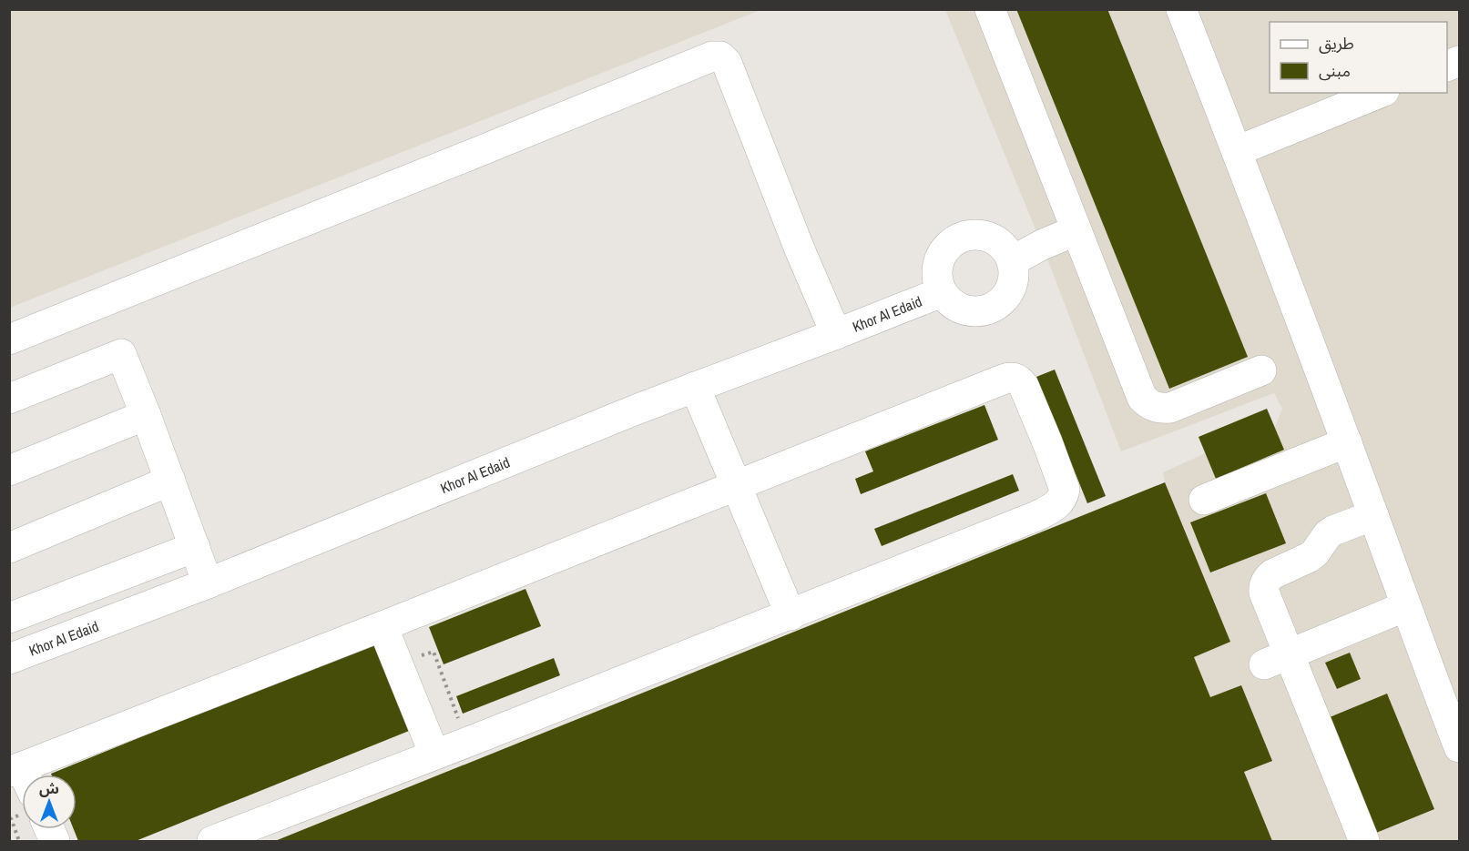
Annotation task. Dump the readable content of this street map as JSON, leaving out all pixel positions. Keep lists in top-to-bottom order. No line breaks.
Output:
{"streets":{"street":["Khor Al Edaid"]},"legend":["طريق","مبنى"],"north":"top"}
